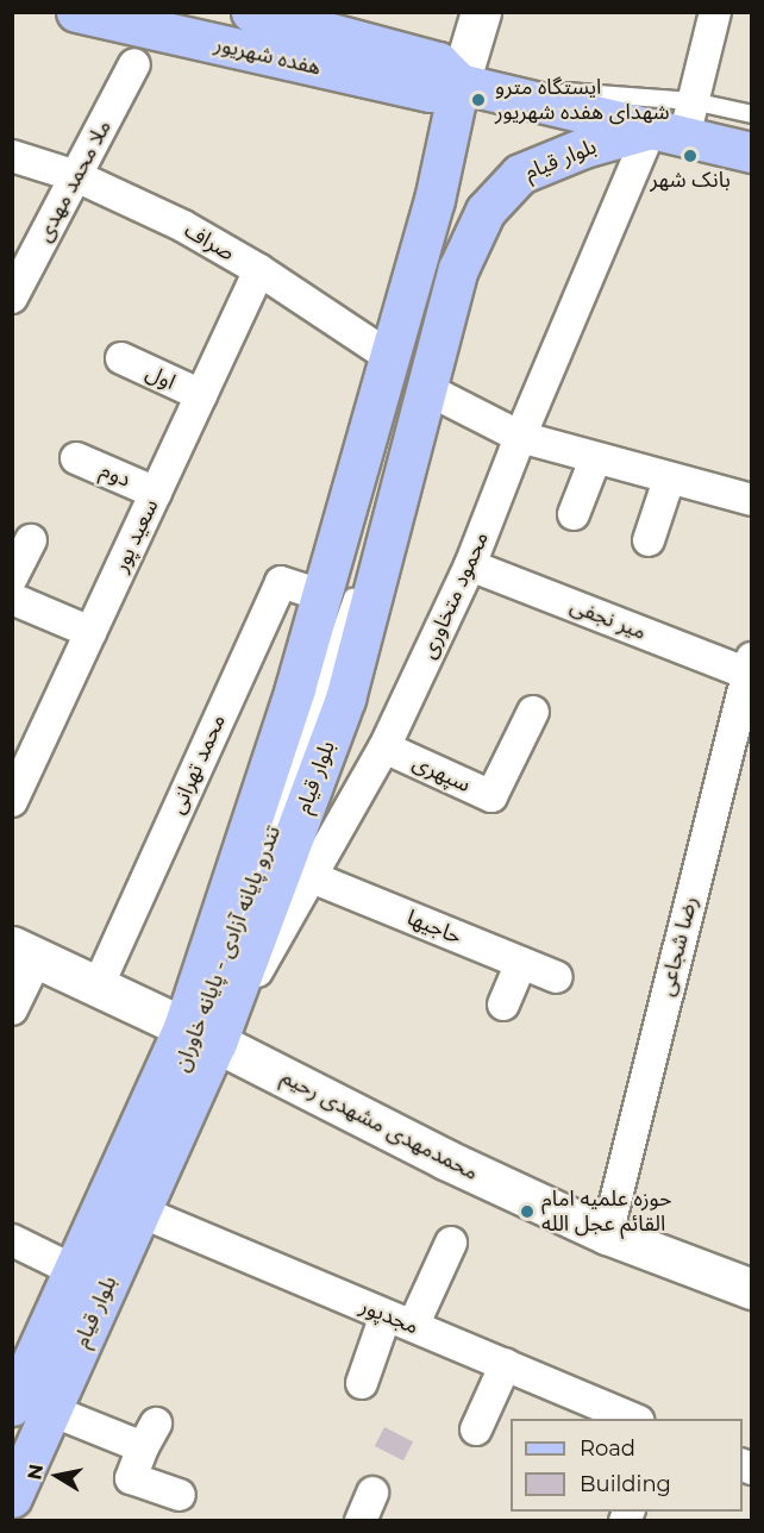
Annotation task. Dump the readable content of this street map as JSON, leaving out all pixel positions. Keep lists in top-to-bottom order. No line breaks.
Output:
{"streets":{"main road":["هفده شهریور","بلوار قیام","محمدمهدی مشهدی رحیم"],"street":["ملا محمد مهدی","صراف","اول","دوم","سعید پور","محمود متخاوری","میر نجفی","محمد تهرانی","سپهری","حاجیها","رضا شجاعی","مجدپور"],"lane":["تندرو پایانه آزادی - پایانه خاوران"]},"crossings":[["هفده شهریور","بلوار قیام"],["هفده شهریور","محمود متخاوری"],["بلوار قیام","صراف"],["بلوار قیام","محمود متخاوری"],["بلوار قیام","محمد تهرانی"],["بلوار قیام","تندرو پایانه آزادی - پایانه خاوران"],["بلوار قیام","محمدمهدی مشهدی رحیم"],["بلوار قیام","مجدپور"],["ملا محمد مهدی","صراف"],["صراف","سعید پور"],["اول","سعید پور"],["دوم","سعید پور"],["محمود متخاوری","میر نجفی"],["محمود متخاوری","سپهری"],["محمود متخاوری","حاجیها"],["محمود متخاوری","تندرو پایانه آزادی - پایانه خاوران"],["محمود متخاوری","محمدمهدی مشهدی رحیم"],["میر نجفی","رضا شجاعی"],["محمد تهرانی","محمدمهدی مشهدی رحیم"],["رضا شجاعی","محمدمهدی مشهدی رحیم"],["تندرو پایانه آزادی - پایانه خاوران","محمدمهدی مشهدی رحیم"]],"places":["ایستگاه مترو شهدای هفده شهریور","بانک شهر","حوزه علمیه امام القائم عجل الله"],"legend":["Road","Building"],"north":"left"}
